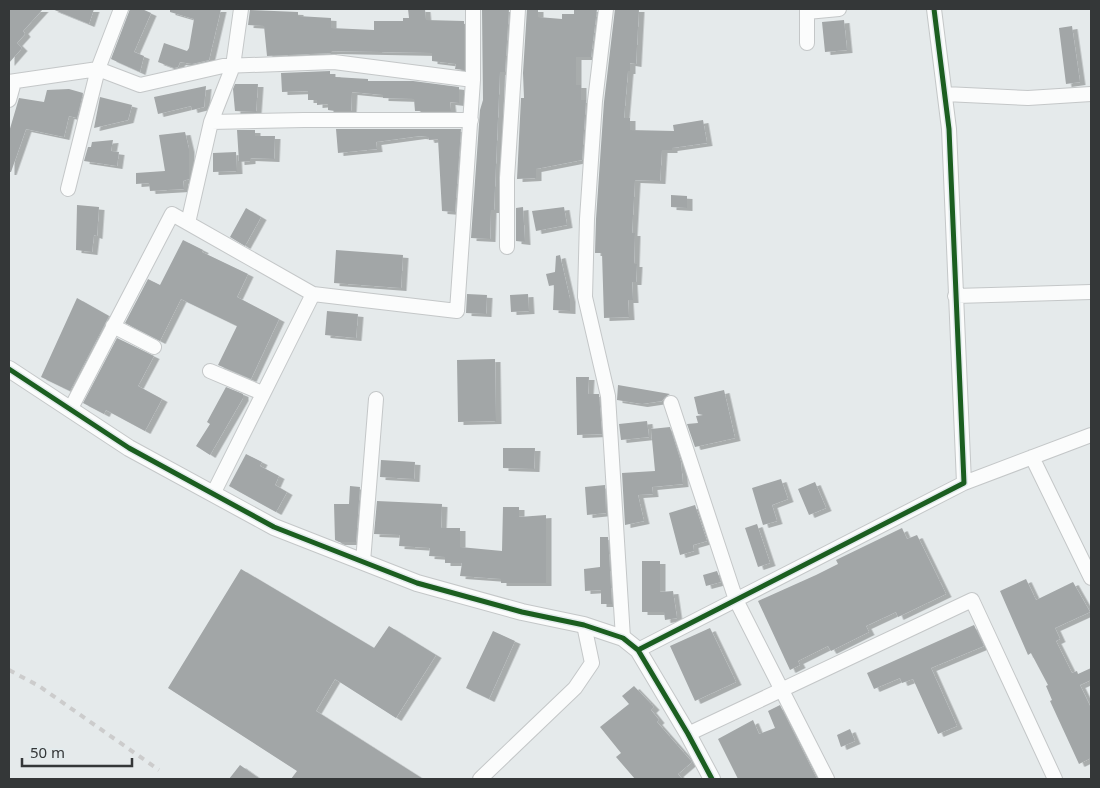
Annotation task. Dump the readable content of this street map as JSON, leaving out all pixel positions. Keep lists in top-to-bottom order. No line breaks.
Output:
{"scale_bar":"50 m"}
